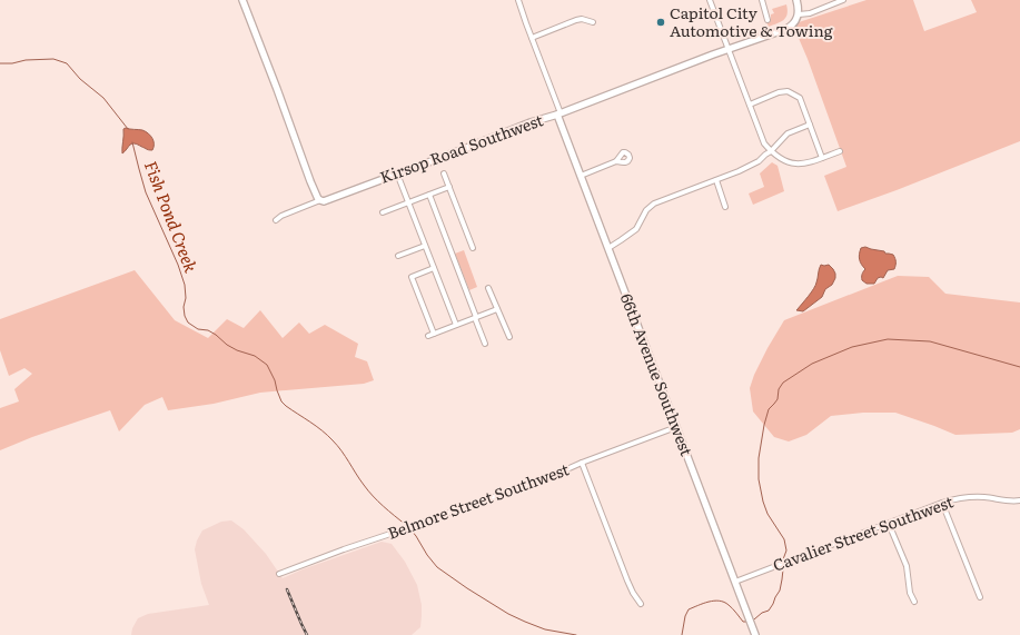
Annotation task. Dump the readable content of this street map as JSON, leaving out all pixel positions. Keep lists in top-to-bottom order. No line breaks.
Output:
{"streets":{"street":["Kirsop Road Southwest","66th Avenue Southwest","Belmore Street Southwest","Cavalier Street Southwest"]},"crossings":[["Kirsop Road Southwest","66th Avenue Southwest"],["66th Avenue Southwest","Belmore Street Southwest"],["66th Avenue Southwest","Cavalier Street Southwest"]],"water":["Fish Pond Creek"],"places":["Capitol City Automotive & Towing"]}
